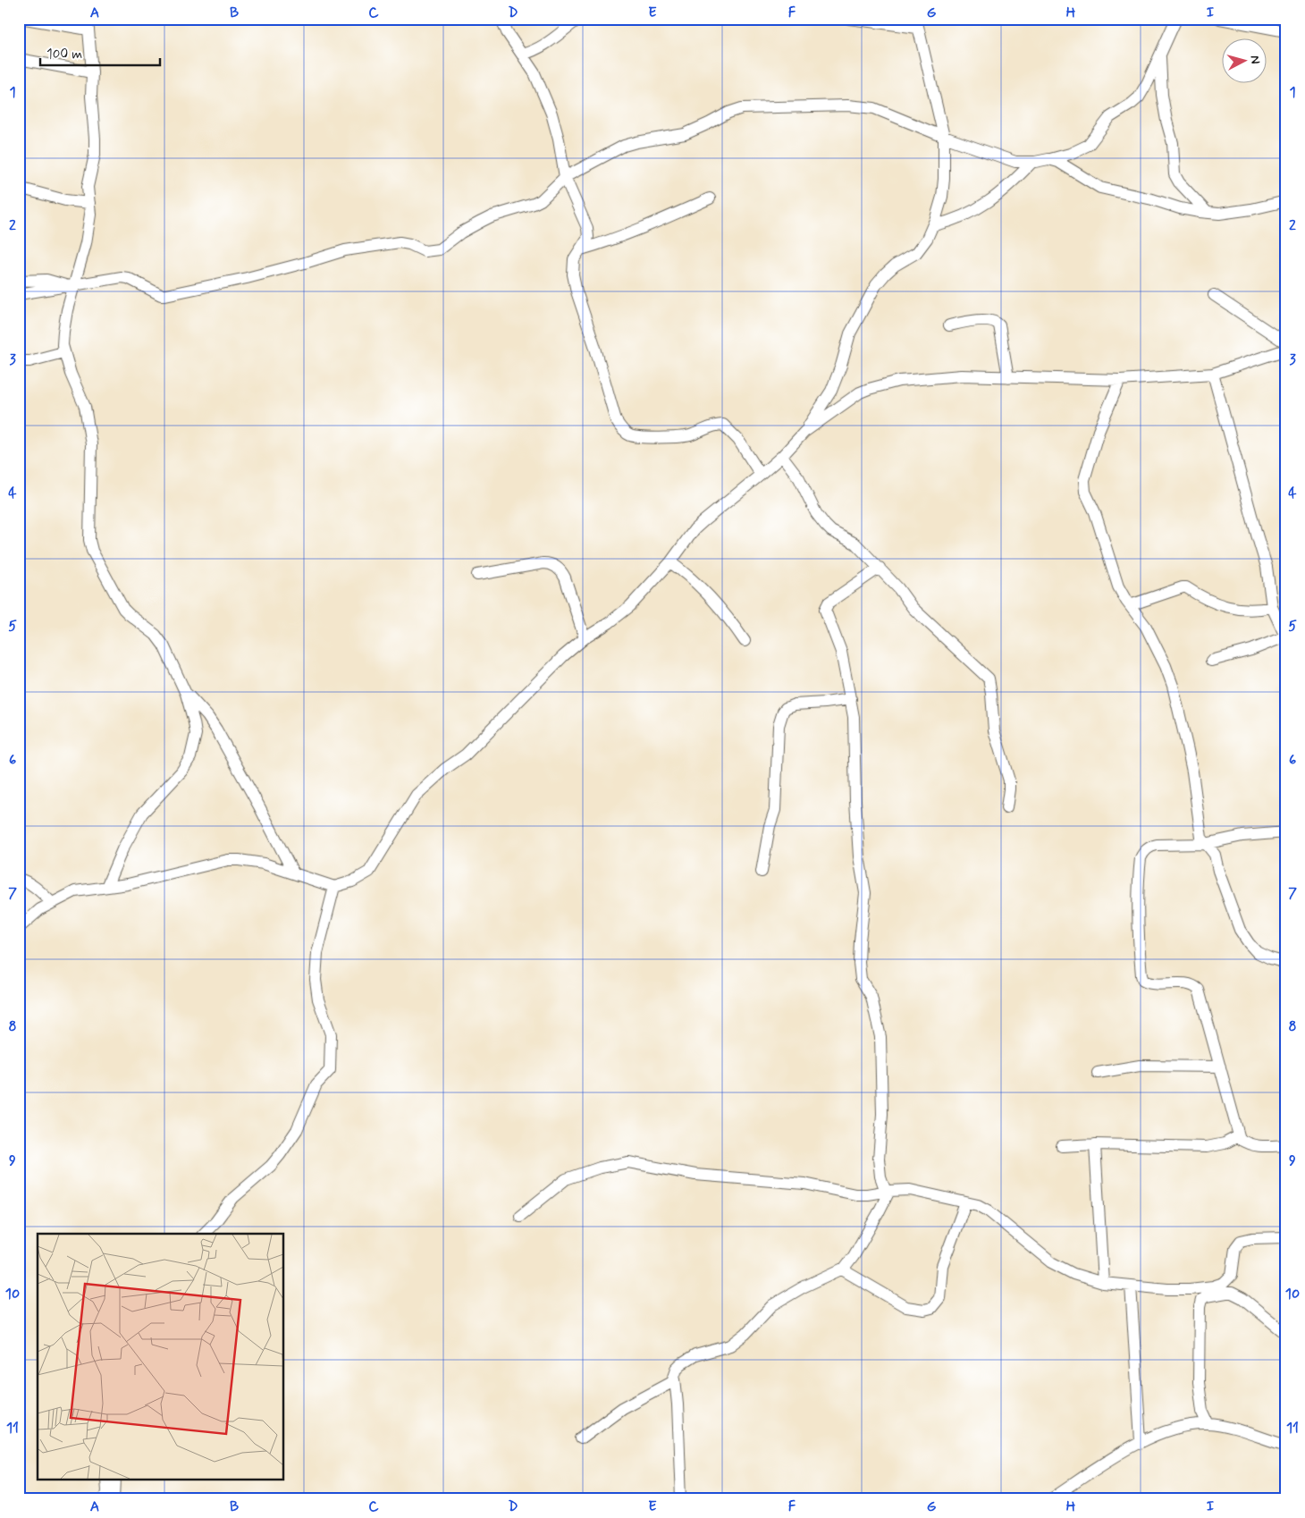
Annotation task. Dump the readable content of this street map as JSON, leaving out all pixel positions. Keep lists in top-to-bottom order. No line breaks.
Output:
{"scale_bar":"100 m","north":"right","grid":{"columns":["A","B","C","D","E","F","G","H","I"],"rows":["1","2","3","4","5","6","7","8","9","10","11"]}}
